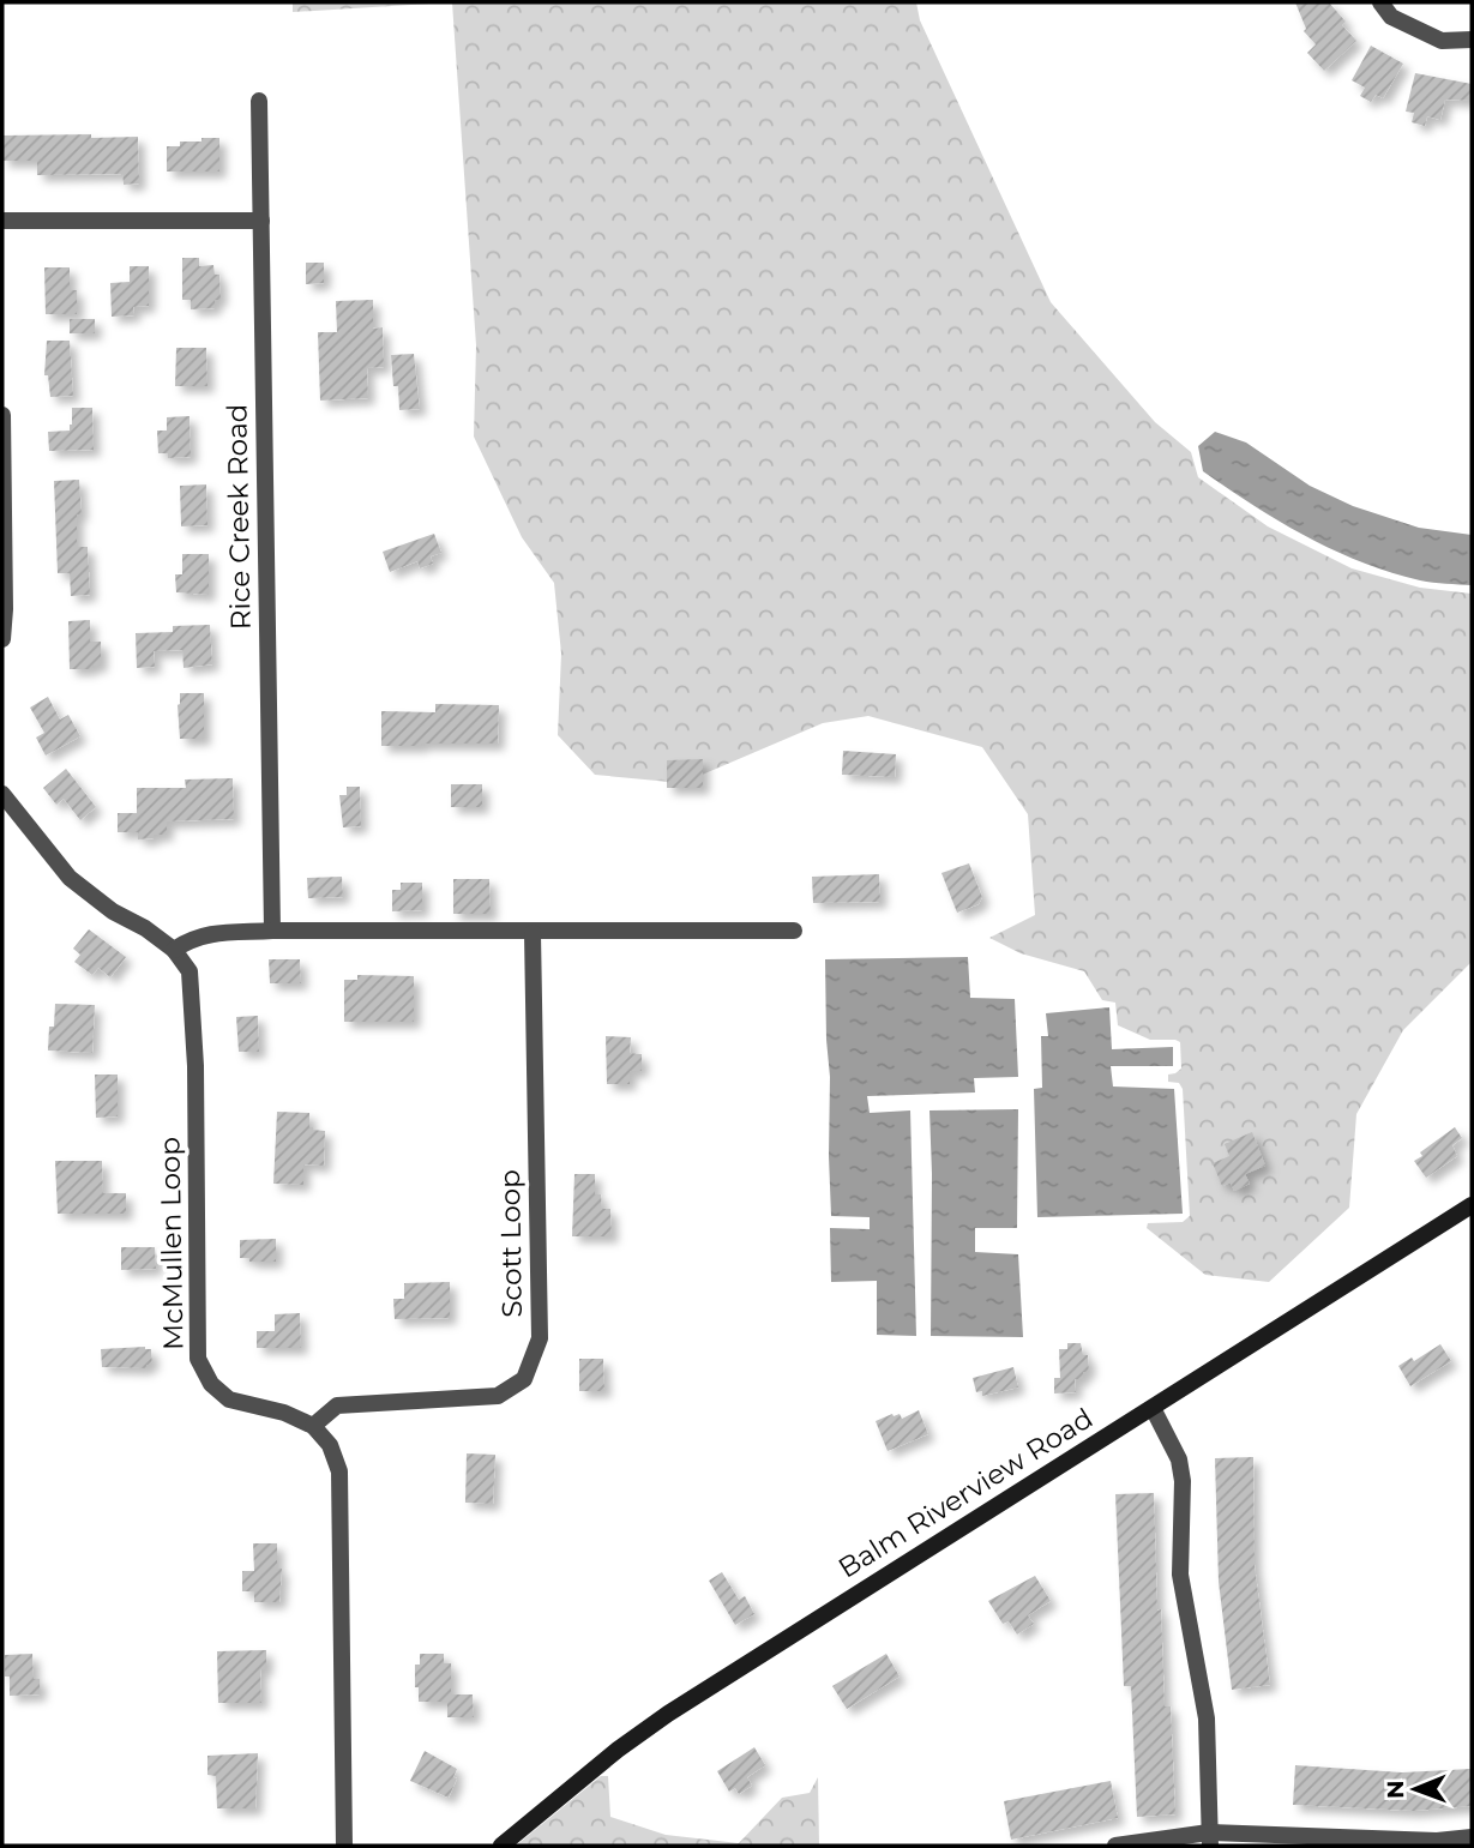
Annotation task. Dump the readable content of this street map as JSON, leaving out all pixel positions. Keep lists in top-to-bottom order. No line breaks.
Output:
{"streets":{"main road":["Balm Riverview Road"],"street":["Rice Creek Road","McMullen Loop","Scott Loop"]},"crossings":[["McMullen Loop","Scott Loop"]],"north":"left"}
